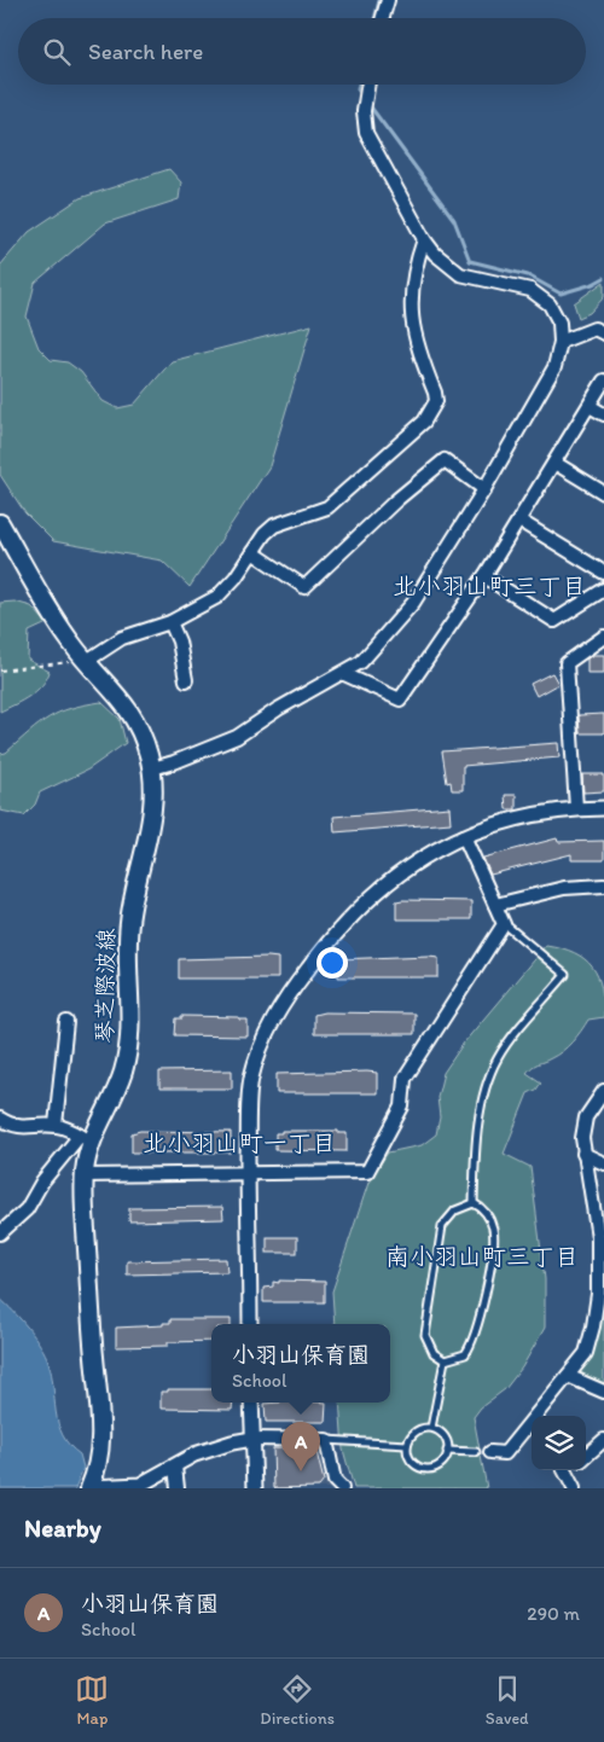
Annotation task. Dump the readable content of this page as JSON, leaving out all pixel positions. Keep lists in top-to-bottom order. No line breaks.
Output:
{"streets":{"main road":["琴芝際波線"]},"districts":["北小羽山町三丁目","北小羽山町一丁目","南小羽山町三丁目"],"page":{"search":"Search here","popup":["小羽山保育園","School"],"pins":"A","heading":"Nearby","list":[{"mark":"A","name":"小羽山保育園","note":"School","value":"290 m"}],"nav":["Map","Directions","Saved"]}}
